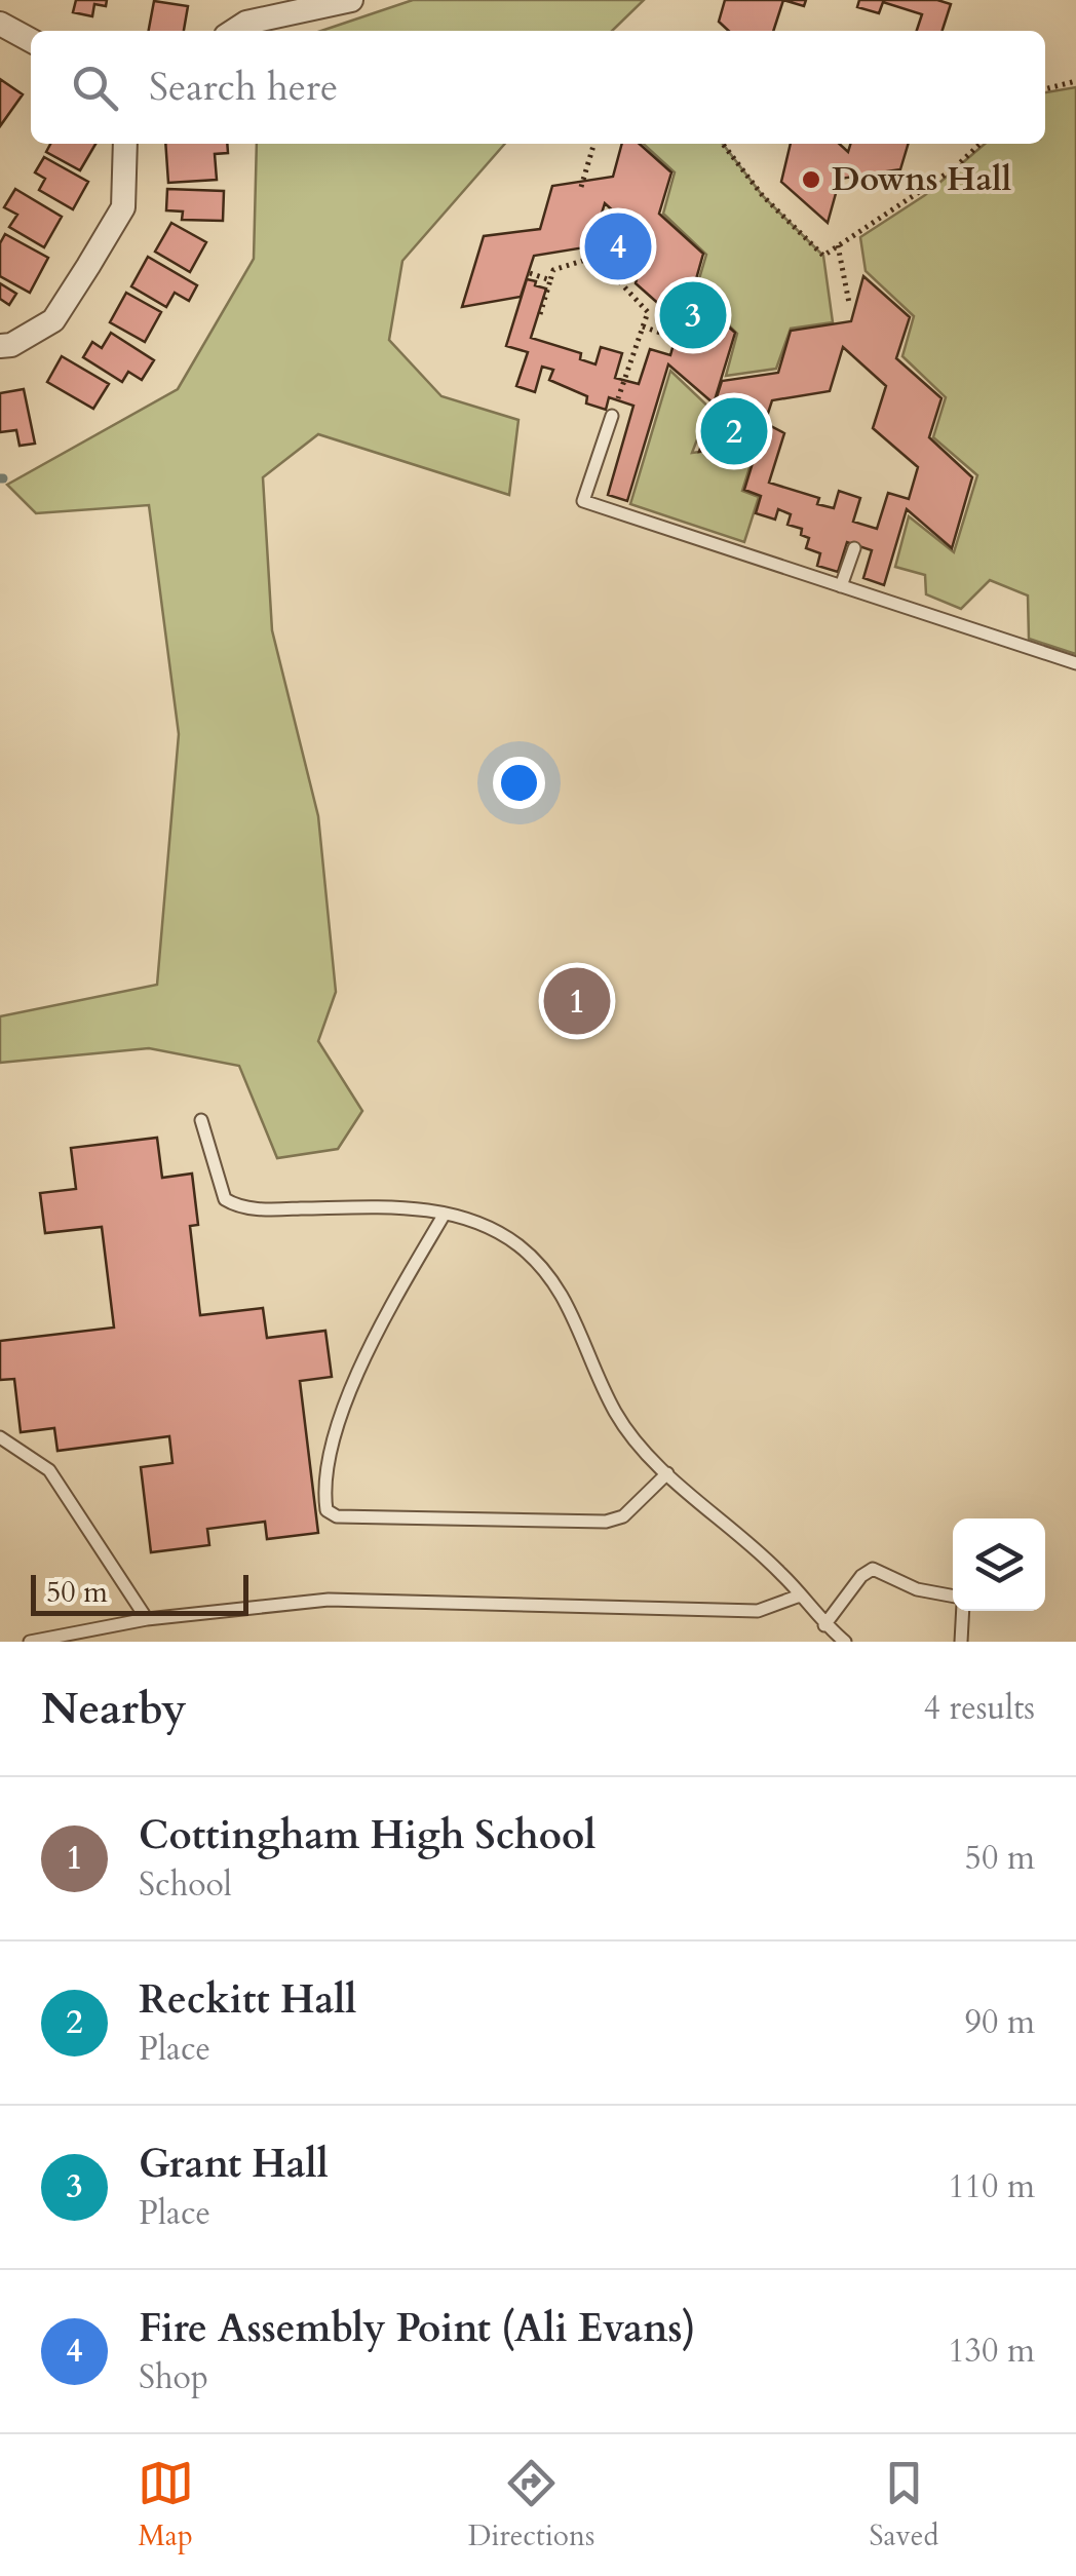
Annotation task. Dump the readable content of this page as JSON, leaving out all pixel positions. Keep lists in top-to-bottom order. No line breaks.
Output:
{"places":["Downs Hall"],"scale_bar":"50 m","page":{"search":"Search here","pins":["4","3","2","1"],"scale":"50 m","heading":["Nearby","4 results"],"list":[{"mark":"1","name":"Cottingham High School","note":"School","value":"50 m"},{"mark":"2","name":"Reckitt Hall","note":"Place","value":"90 m"},{"mark":"3","name":"Grant Hall","note":"Place","value":"110 m"},{"mark":"4","name":"Fire Assembly Point (Ali Evans)","note":"Shop","value":"130 m"}],"nav":["Map","Directions","Saved"]}}
